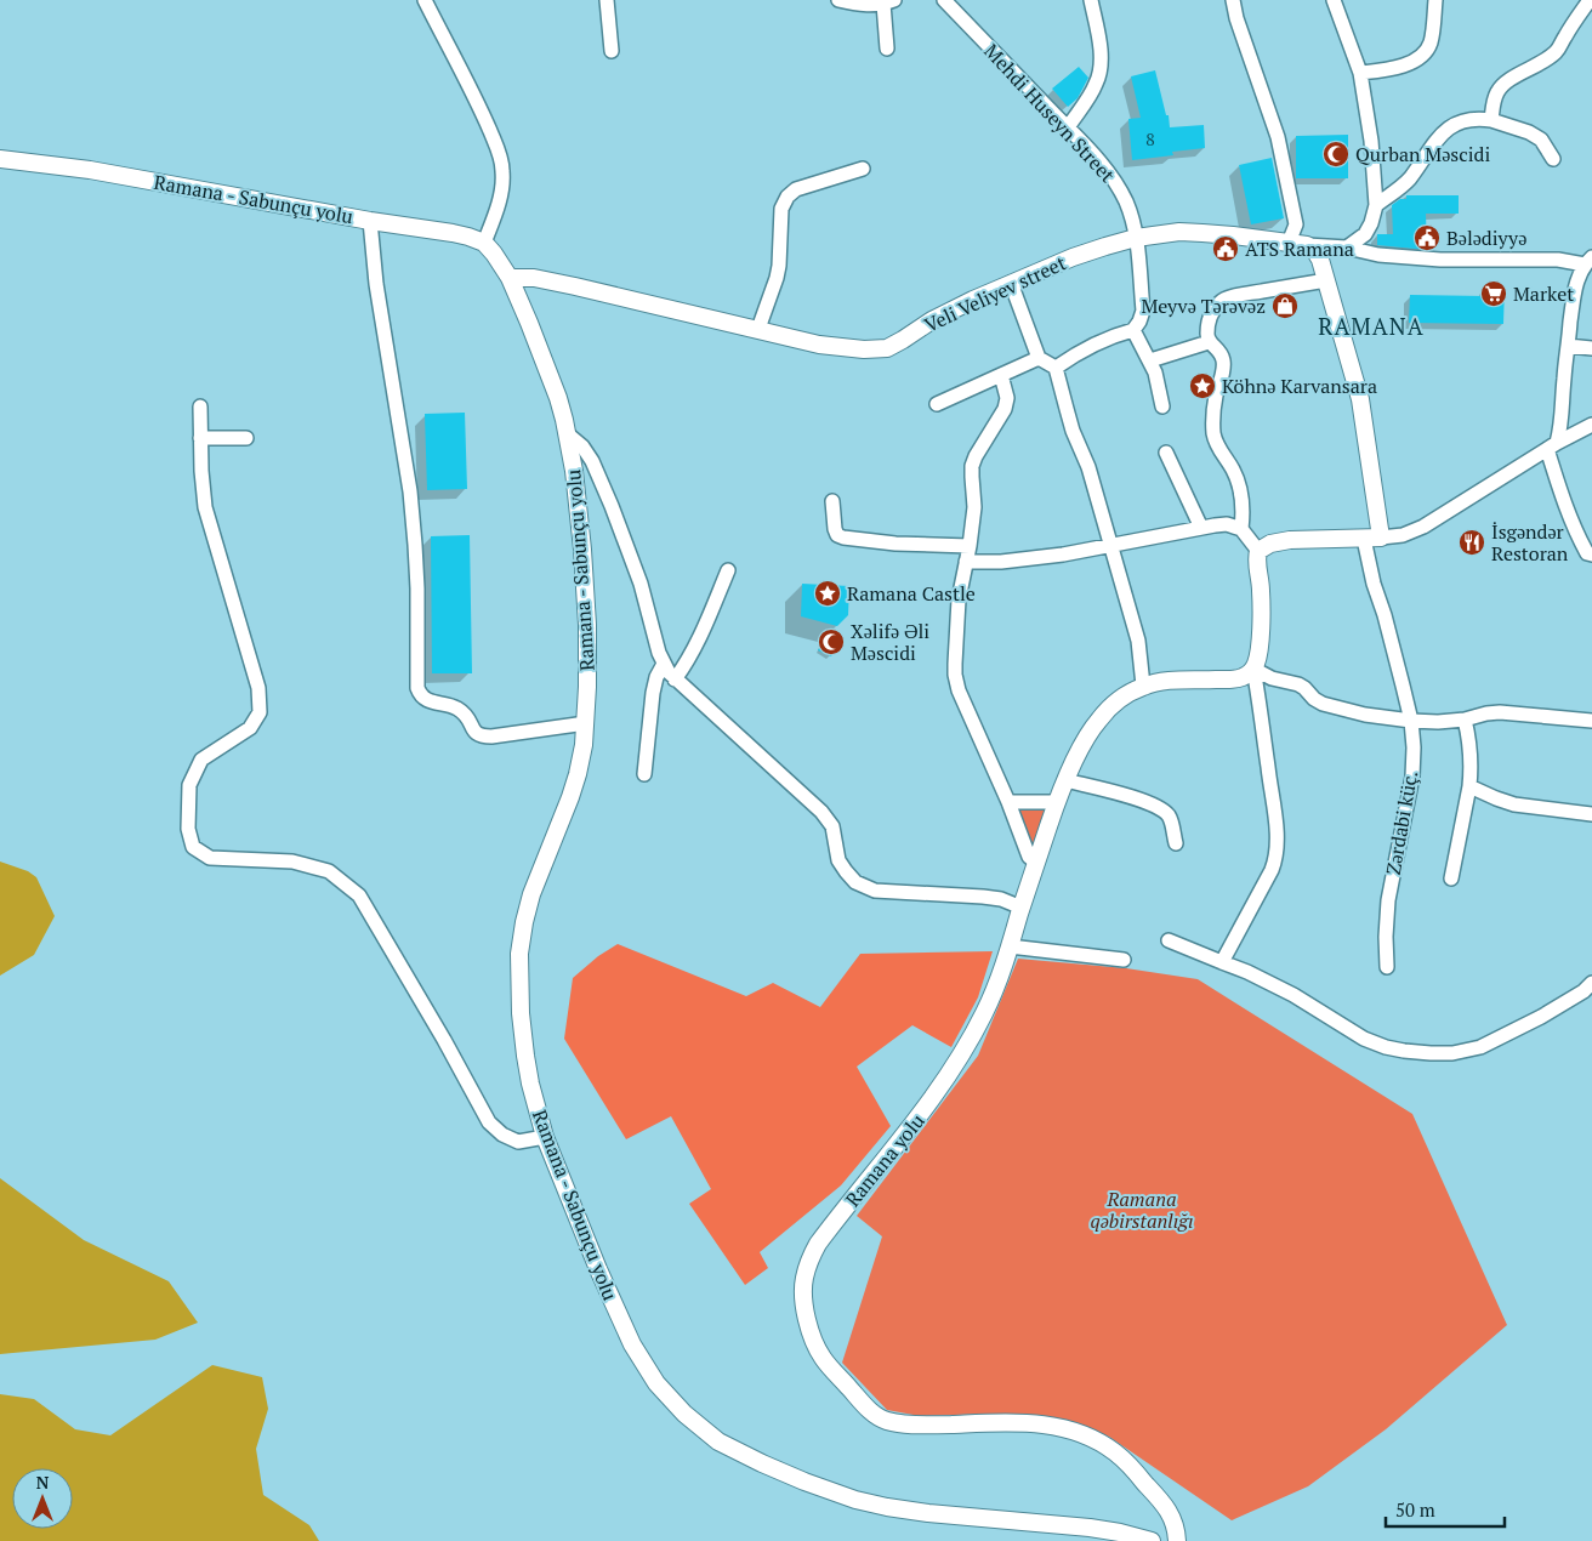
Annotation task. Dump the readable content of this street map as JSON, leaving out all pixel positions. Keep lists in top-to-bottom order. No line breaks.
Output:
{"streets":{"street":["Mehdi Huseyn Street","Ramana - Sabunçu yolu","Veli Veliyev street","Zərdabi küç.","Ramana yolu"]},"crossings":[["Mehdi Huseyn Street","Veli Veliyev street"],["Ramana - Sabunçu yolu","Veli Veliyev street"],["Veli Veliyev street","Zərdabi küç."]],"districts":["RAMANA"],"parks":["Ramana qəbirstanlığı"],"places":{"mosque":["Qurban Məscidi","Xəlifə Əli Məscidi"],"public building":["Bələdiyyə","ATS Ramana"],"supermarket":["Market"],"shop":["Meyvə Tərəvəz"],"place":["Köhnə Karvansara","Ramana Castle"],"restaurant":["İsgəndər Restoran"]},"house_numbers":["8"],"scale_bar":"50 m","north":"top"}
